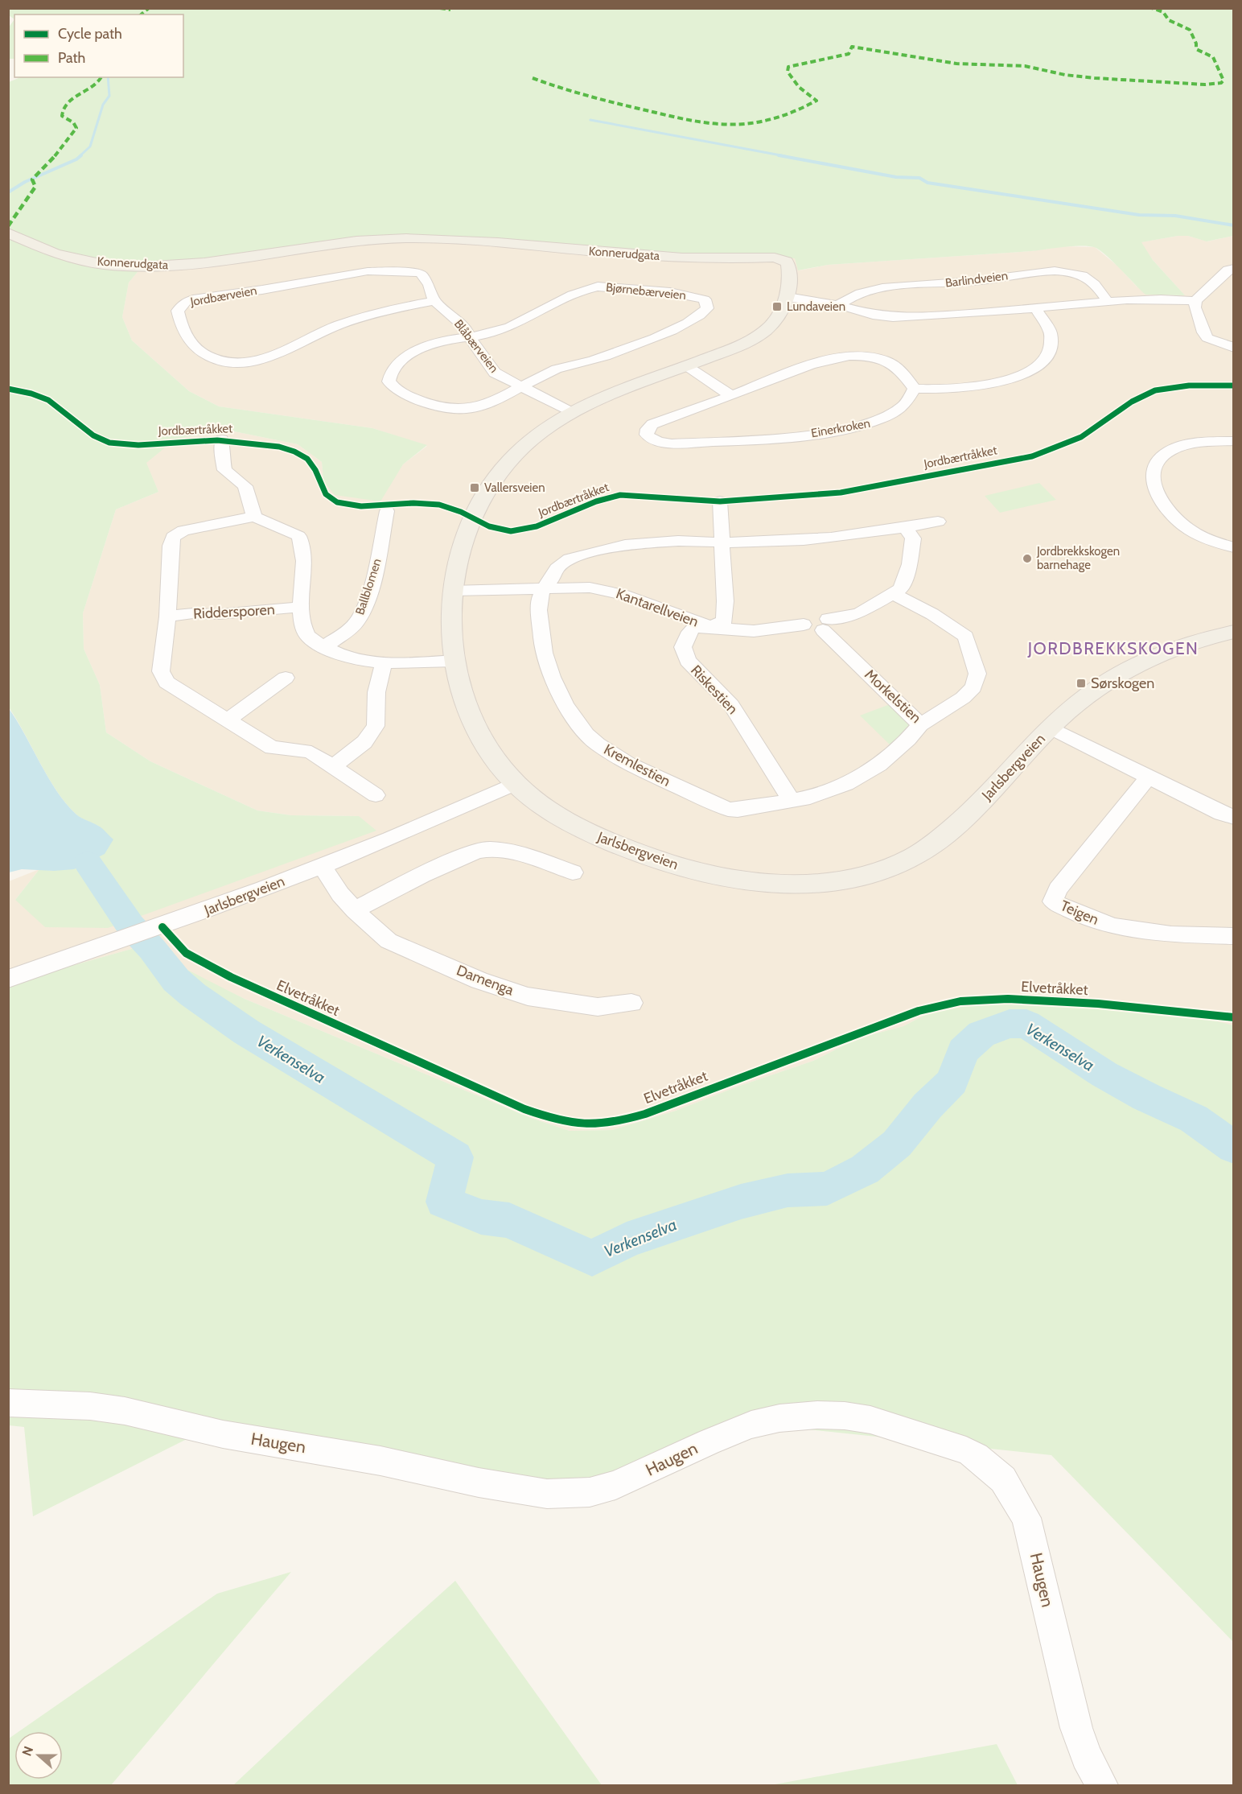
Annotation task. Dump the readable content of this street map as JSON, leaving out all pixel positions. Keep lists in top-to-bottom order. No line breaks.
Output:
{"streets":{"main road":["Konnerudgata","Jarlsbergveien"],"street":["Barlindveien","Bjørnebærveien","Jordbærveien","Blåbærveien","Einerkroken","Ballblomen","Kantarellveien","Riddersporen","Riskestien","Morkelstien","Kremlestien","Teigen","Damenga","Haugen"],"cycle path":["Jordbærtråkket","Elvetråkket"]},"crossings":[["Bjørnebærveien","Blåbærveien"],["Jordbærveien","Blåbærveien"],["Kantarellveien","Riskestien"],["Kantarellveien","Morkelstien"],["Kantarellveien","Kremlestien"],["Riskestien","Kremlestien"],["Jarlsbergveien","Damenga"]],"districts":["JORDBREKKSKOGEN"],"water":["Verkenselva"],"places":{"transit":["Lundaveien","Vallersveien","Sørskogen"],"other":["Jordbrekkskogen barnehage"]},"legend":["Cycle path","Path"],"north":"left"}
